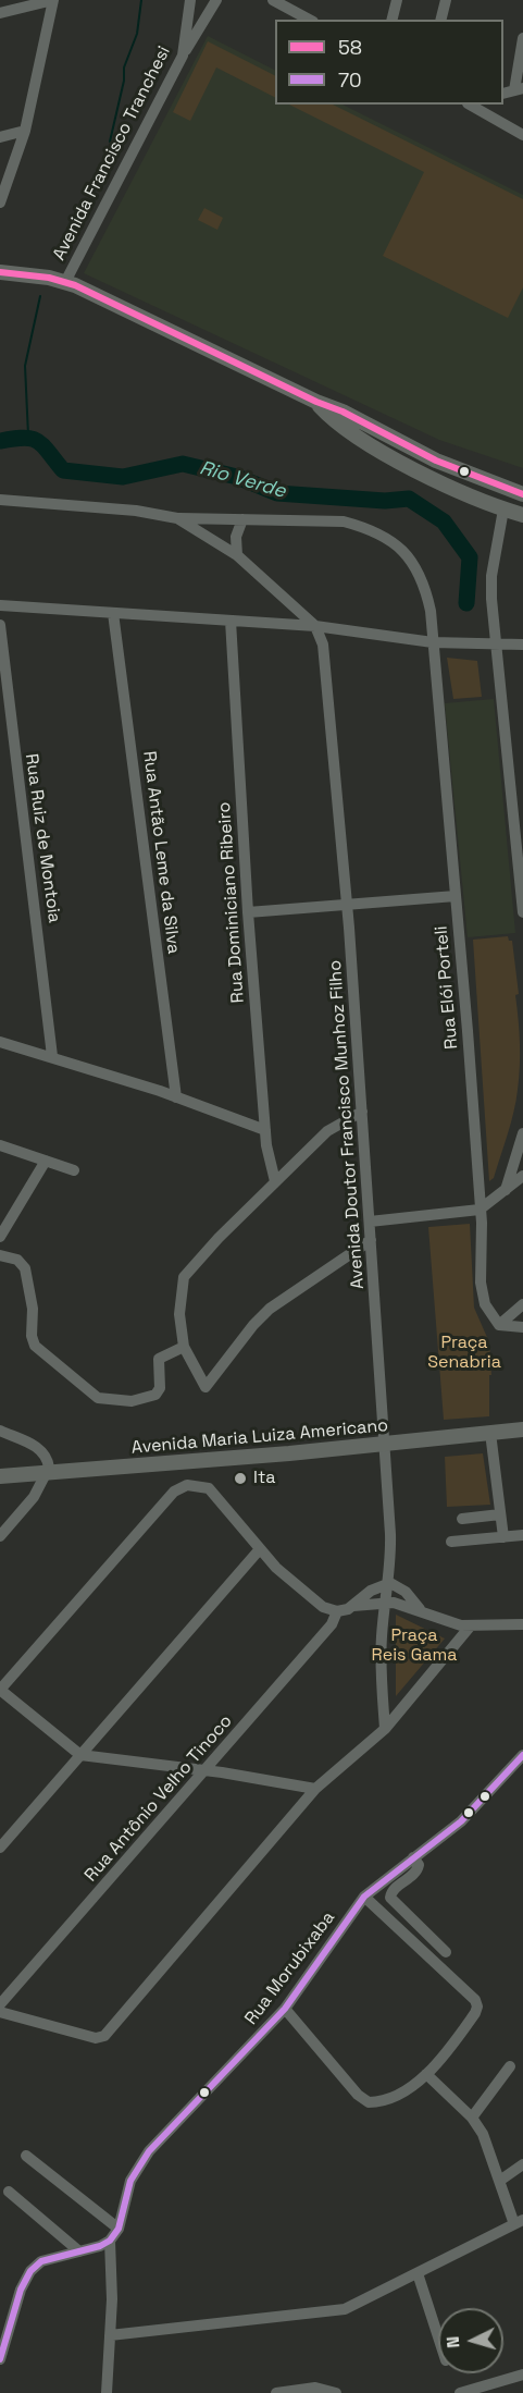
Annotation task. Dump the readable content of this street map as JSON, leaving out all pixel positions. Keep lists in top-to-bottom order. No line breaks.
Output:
{"streets":{"main road":["Avenida Maria Luiza Americano"],"street":["Avenida Francisco Tranchesi","Rua Ruiz de Montoia","Rua Antão Leme da Silva","Rua Dominiciano Ribeiro","Rua Elói Porteli","Avenida Doutor Francisco Munhoz Filho","Rua Antônio Velho Tinoco","Rua Morubixaba"]},"crossings":[["Avenida Doutor Francisco Munhoz Filho","Avenida Maria Luiza Americano"]],"water":["Rio Verde"],"parks":["Praça Senabria","Praça Reis Gama"],"places":["Ita"],"lines":["transit line 58","transit line 70"],"legend":["58","70"],"north":"left"}
